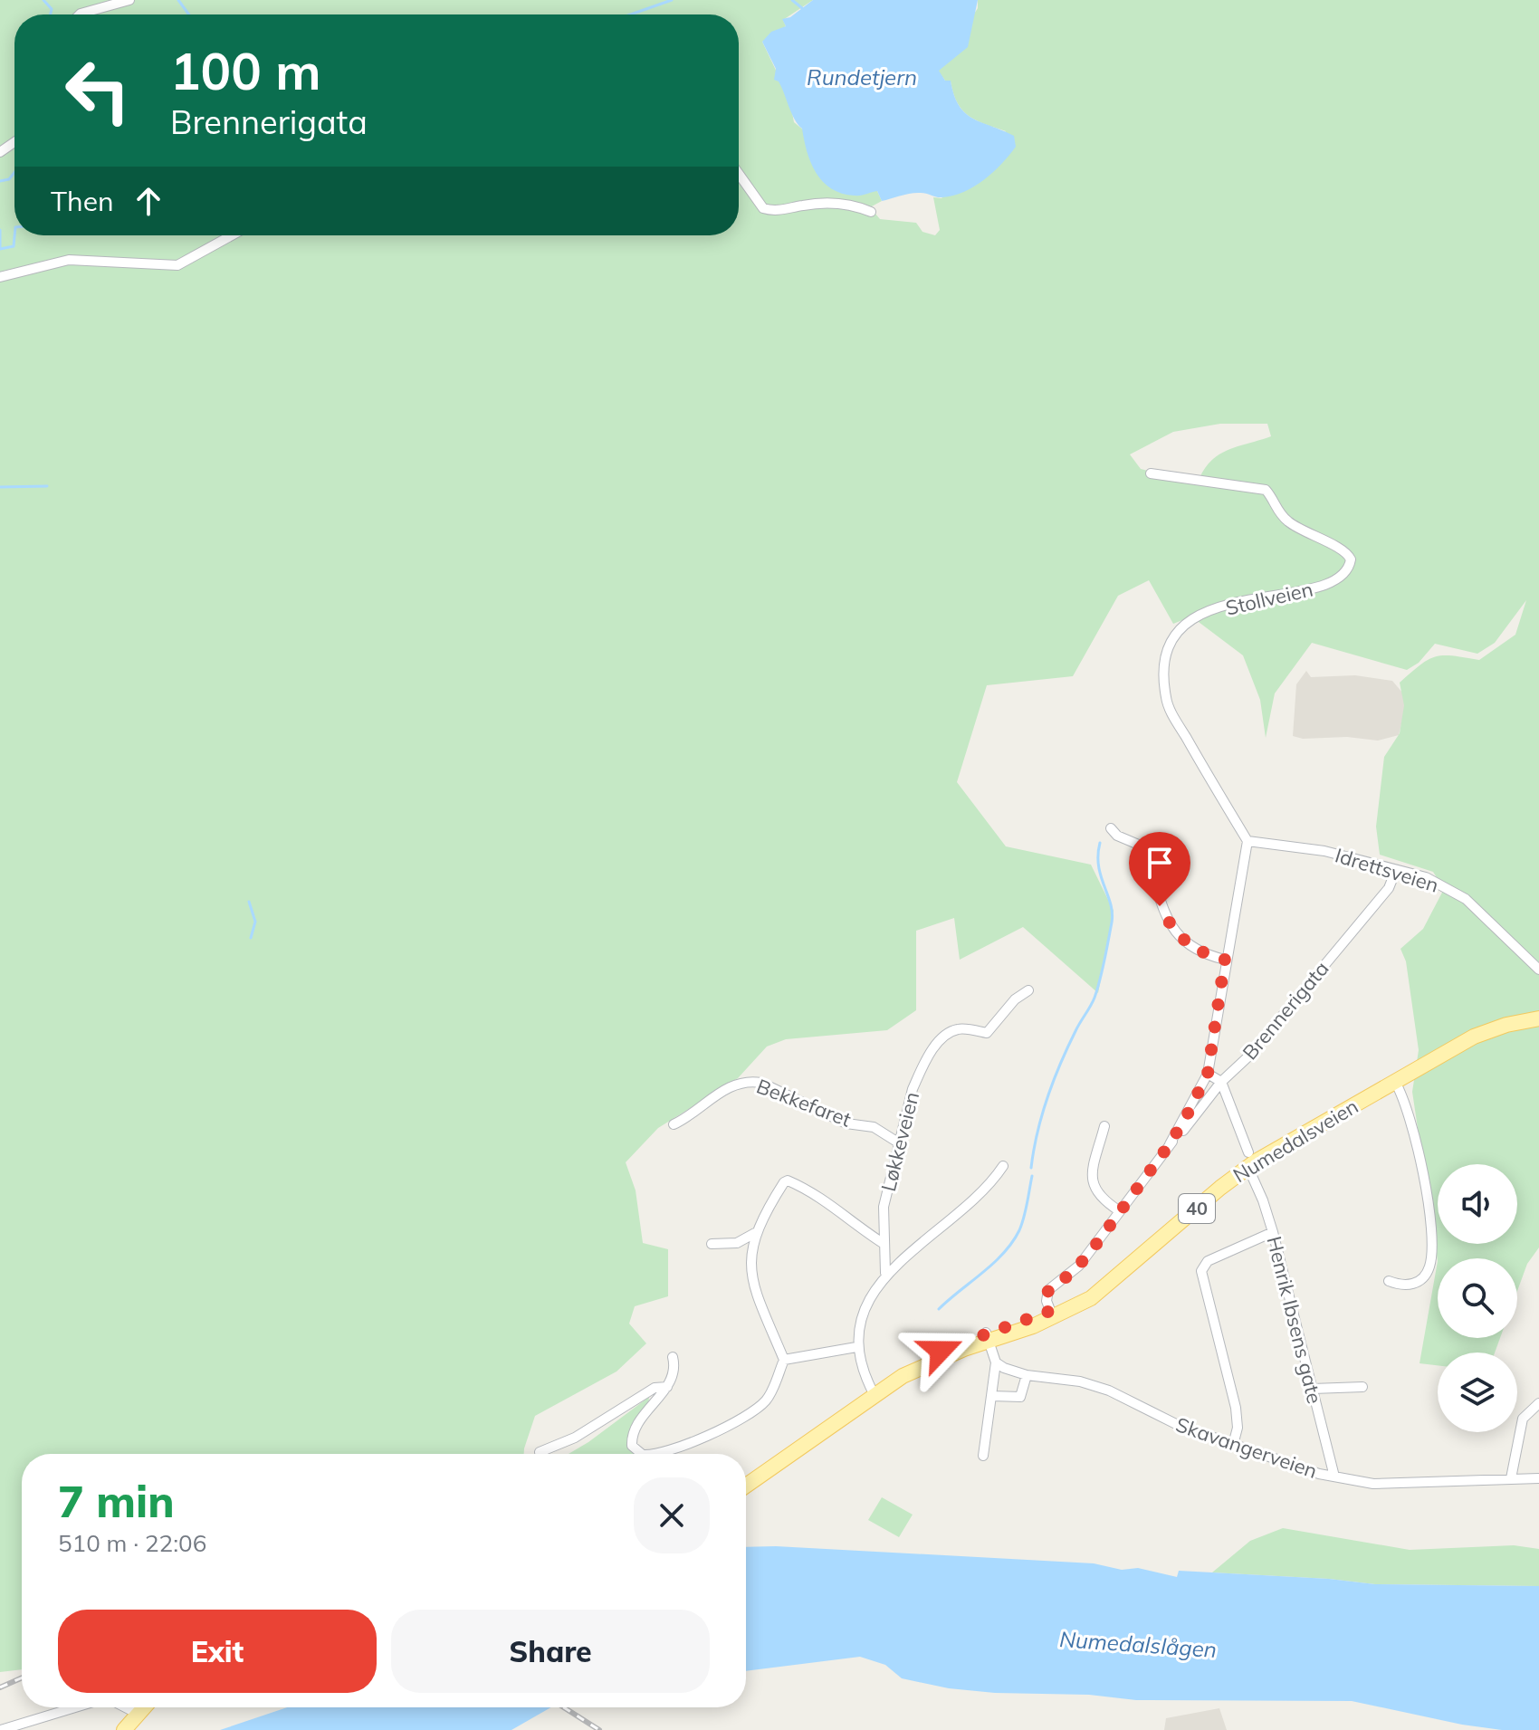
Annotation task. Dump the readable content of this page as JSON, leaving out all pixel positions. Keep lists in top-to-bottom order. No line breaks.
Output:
{"streets":{"main road":["Numedalsveien","40"],"street":["Stollveien","Idrettsveien","Brennerigata","Bekkefaret","Løkkeveien","Henrik Ibsens gate","Skavangerveien"]},"crossings":[["Stollveien","Idrettsveien"],["Idrettsveien","Brennerigata"],["Brennerigata","Numedalsveien"],["Brennerigata","Henrik Ibsens gate"],["Bekkefaret","Løkkeveien"],["Numedalsveien","Henrik Ibsens gate"],["Henrik Ibsens gate","Skavangerveien"]],"water":["Rundetjern","Numedalslågen"],"page":{"turn":["100 m","Brennerigata"],"then":"Then","heading":["7 min","510 m · 22:06"],"buttons":["Exit","Share"]}}
